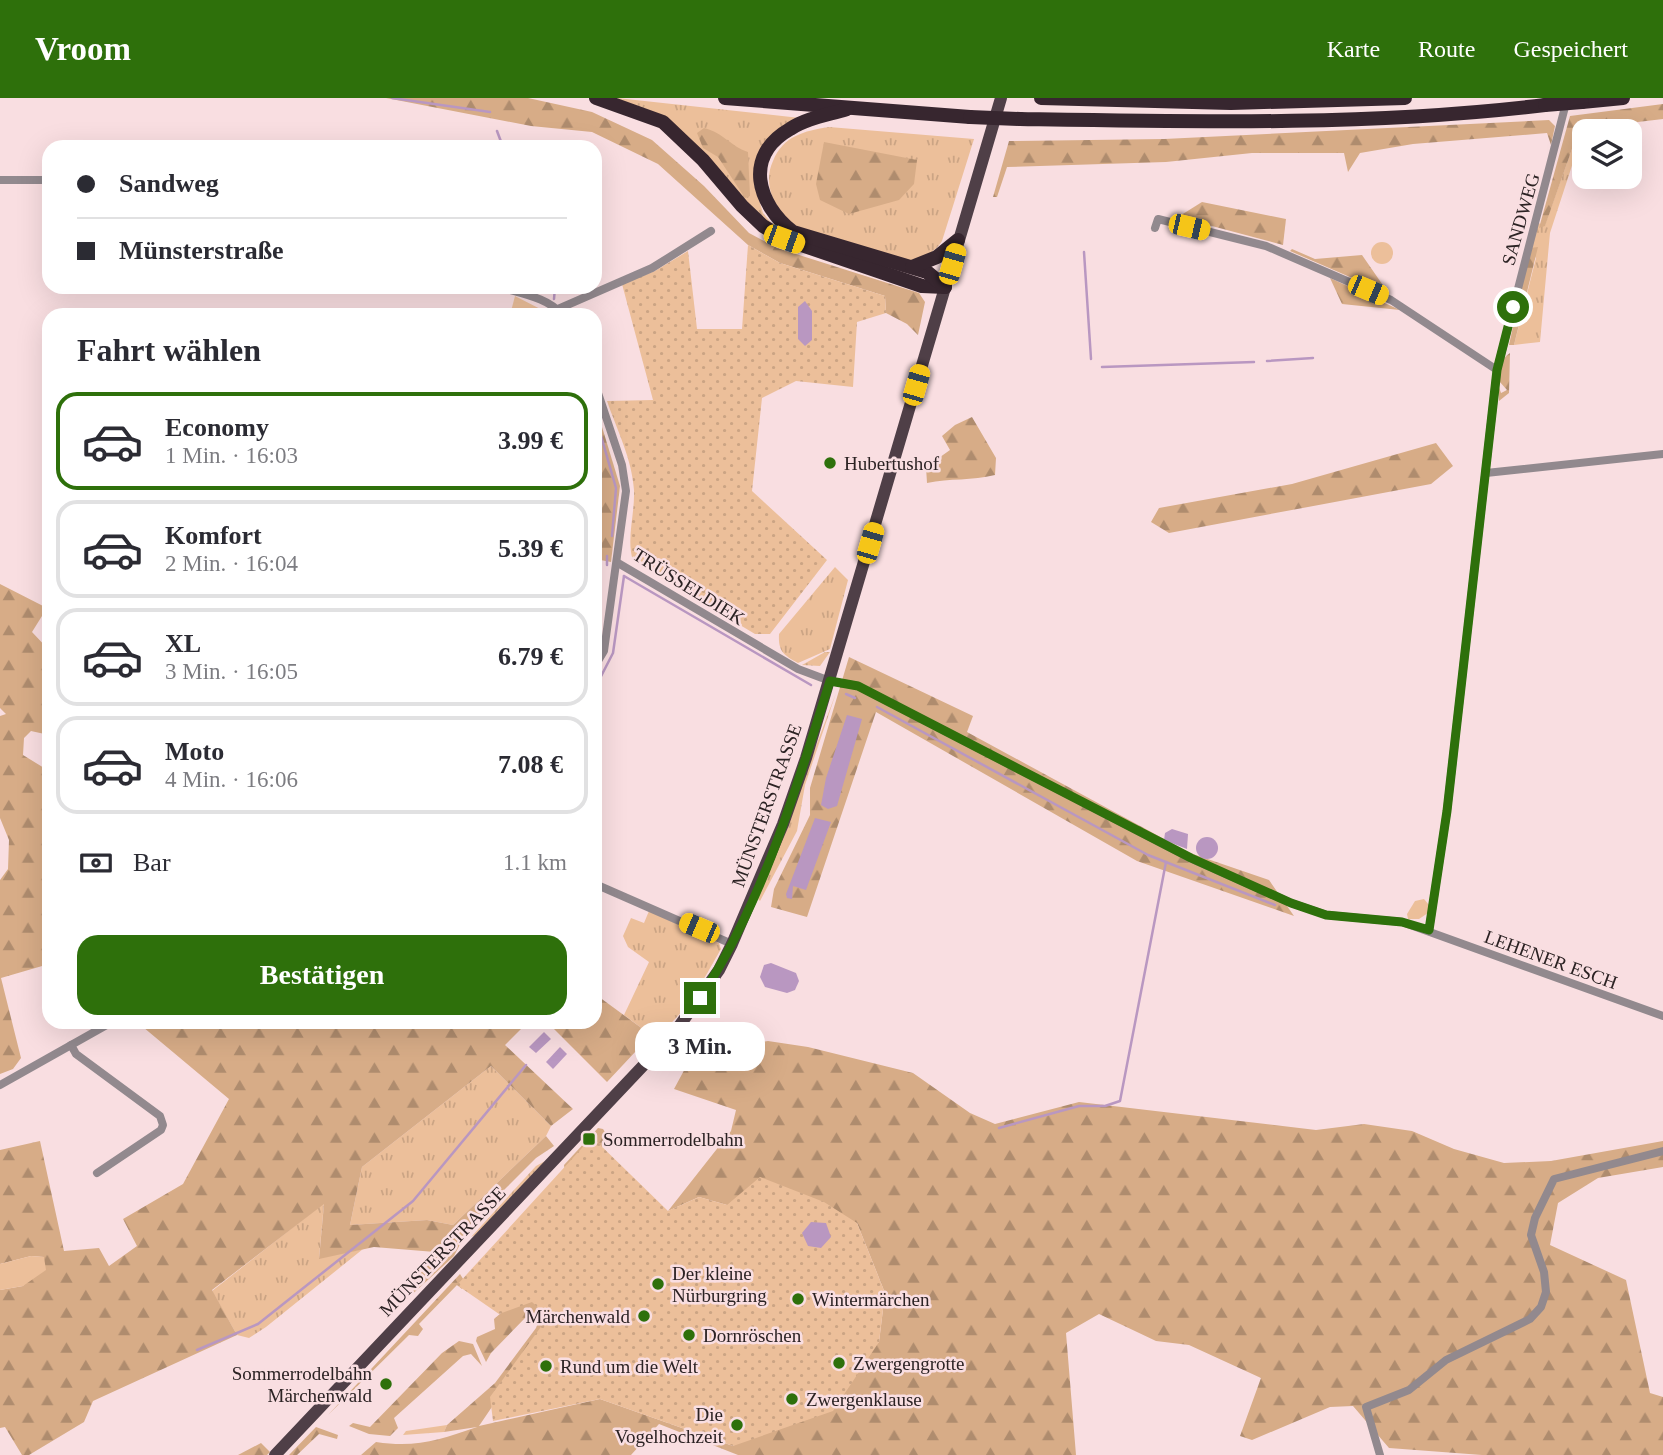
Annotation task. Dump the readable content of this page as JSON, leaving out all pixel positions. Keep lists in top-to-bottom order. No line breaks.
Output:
{"streets":{"main road":["MÜNSTERSTRASSE"],"street":["SANDWEG","TRÜSSELDIEK","LEHENER ESCH"]},"crossings":[["TRÜSSELDIEK","MÜNSTERSTRASSE"],["TRÜSSELDIEK","LEHENER ESCH"],["MÜNSTERSTRASSE","LEHENER ESCH"]],"places":{"other":["Hubertushof","Der kleine Nürburgring","Wintermärchen","Märchenwald","Dornröschen","Zwergengrotte","Rund um die Welt","Sommerrodelbahn Märchenwald","Zwergenklause","Die Vogelhochzeit"],"transit":["Sommerrodelbahn"]},"page":{"header":"Vroom","nav":["Karte","Route","Gespeichert"],"banner":["Sandweg","Münsterstraße"],"heading":"Fahrt wählen","list":[{"name":"Economy","note":"1 Min. · 16:03","value":"3.99 €"},{"name":"Komfort","note":"2 Min. · 16:04","value":"5.39 €"},{"name":"XL","note":"3 Min. · 16:05","value":"6.79 €"},{"name":"Moto","note":"4 Min. · 16:06","value":"7.08 €"}],"pay":["Bar","1.1 km"],"buttons":"Bestätigen","bubble":"3 Min."}}
